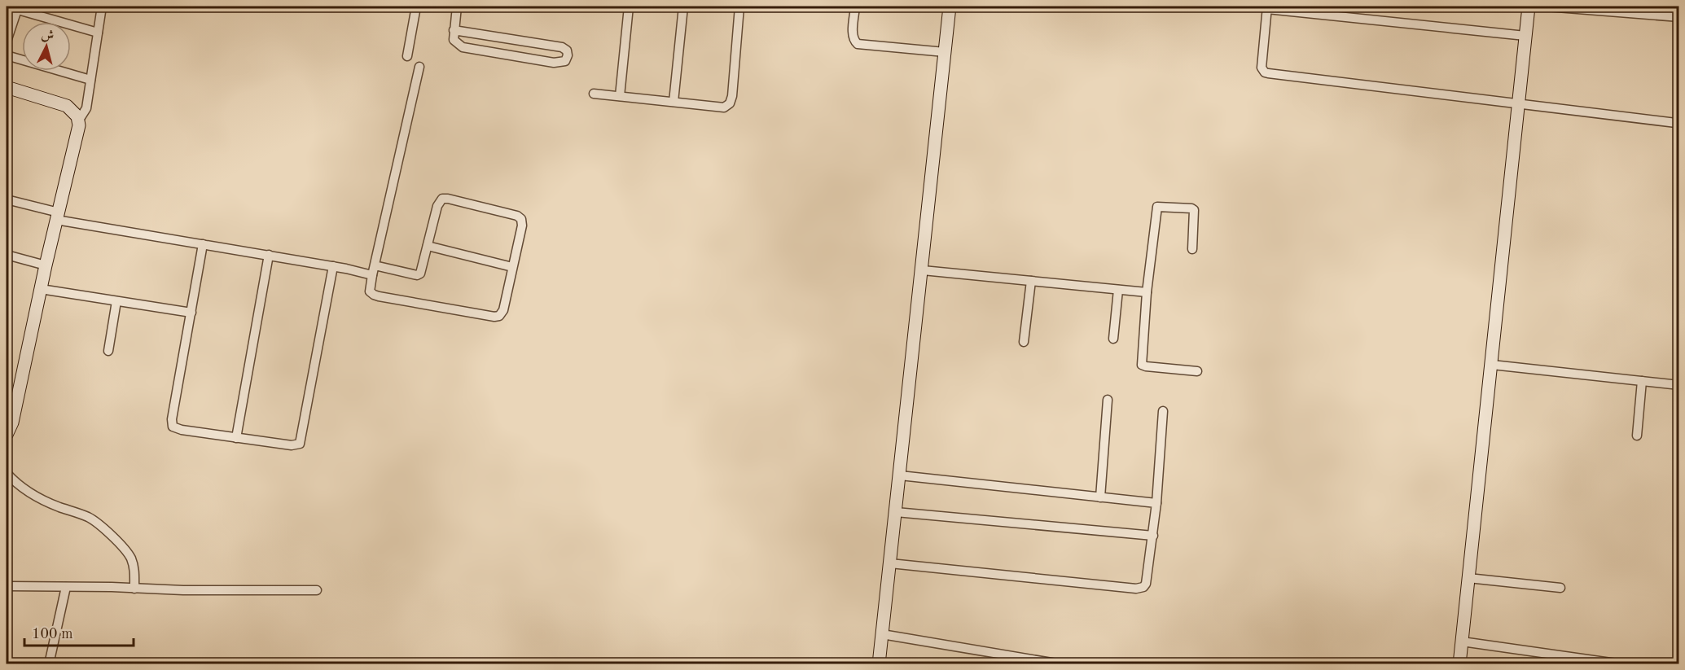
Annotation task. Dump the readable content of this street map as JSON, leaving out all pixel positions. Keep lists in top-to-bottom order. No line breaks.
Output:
{"scale_bar":"100 m","north":"top"}
